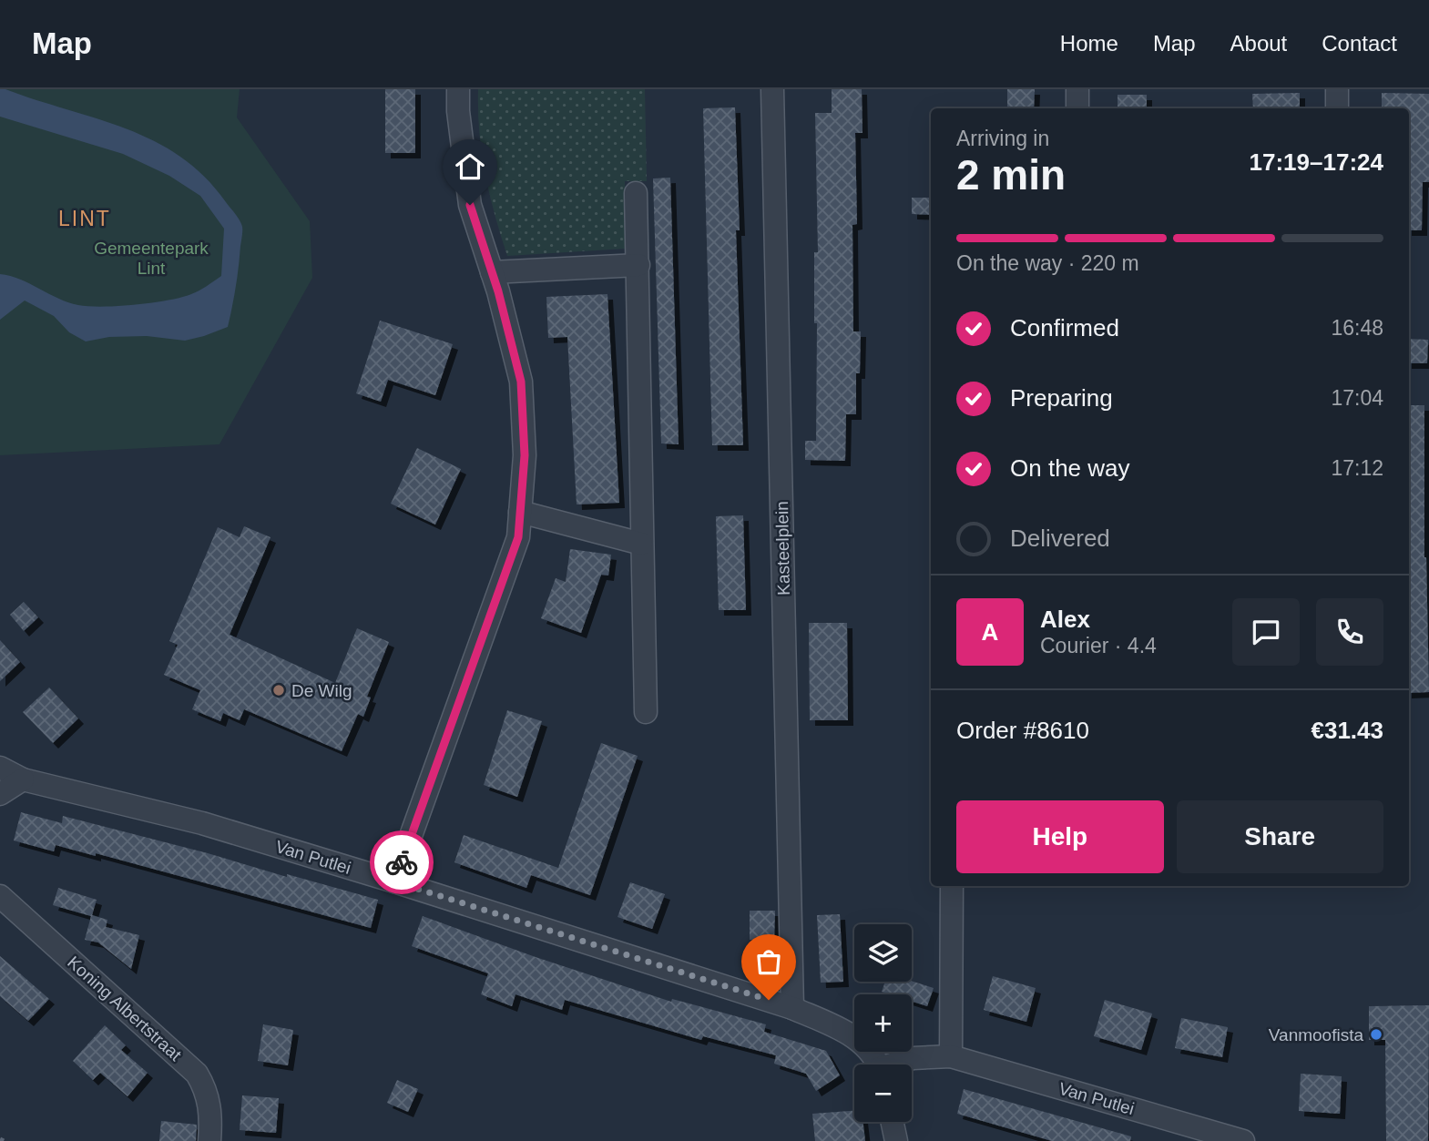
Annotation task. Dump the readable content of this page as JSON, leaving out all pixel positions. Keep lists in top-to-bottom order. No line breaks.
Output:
{"streets":{"street":["Kasteelplein","Van Putlei","Koning Albertstraat"]},"crossings":[["Kasteelplein","Van Putlei"]],"districts":["LINT"],"parks":["Gemeentepark Lint"],"places":["De Wilg","Vanmoofista"],"page":{"header":"Map","nav":["Home","Map","About","Contact"],"heading":["2 min","Arriving in","17:19–17:24"],"panel":["Alex","Courier · 4.4","Order #8610","€31.43"],"bar":"On the way · 220 m","list":[["Confirmed","16:48"],["Preparing","17:04"],["On the way","17:12"],"Delivered"],"round":"A","buttons":["Help","Share"],"map_buttons":["+","−"]}}
